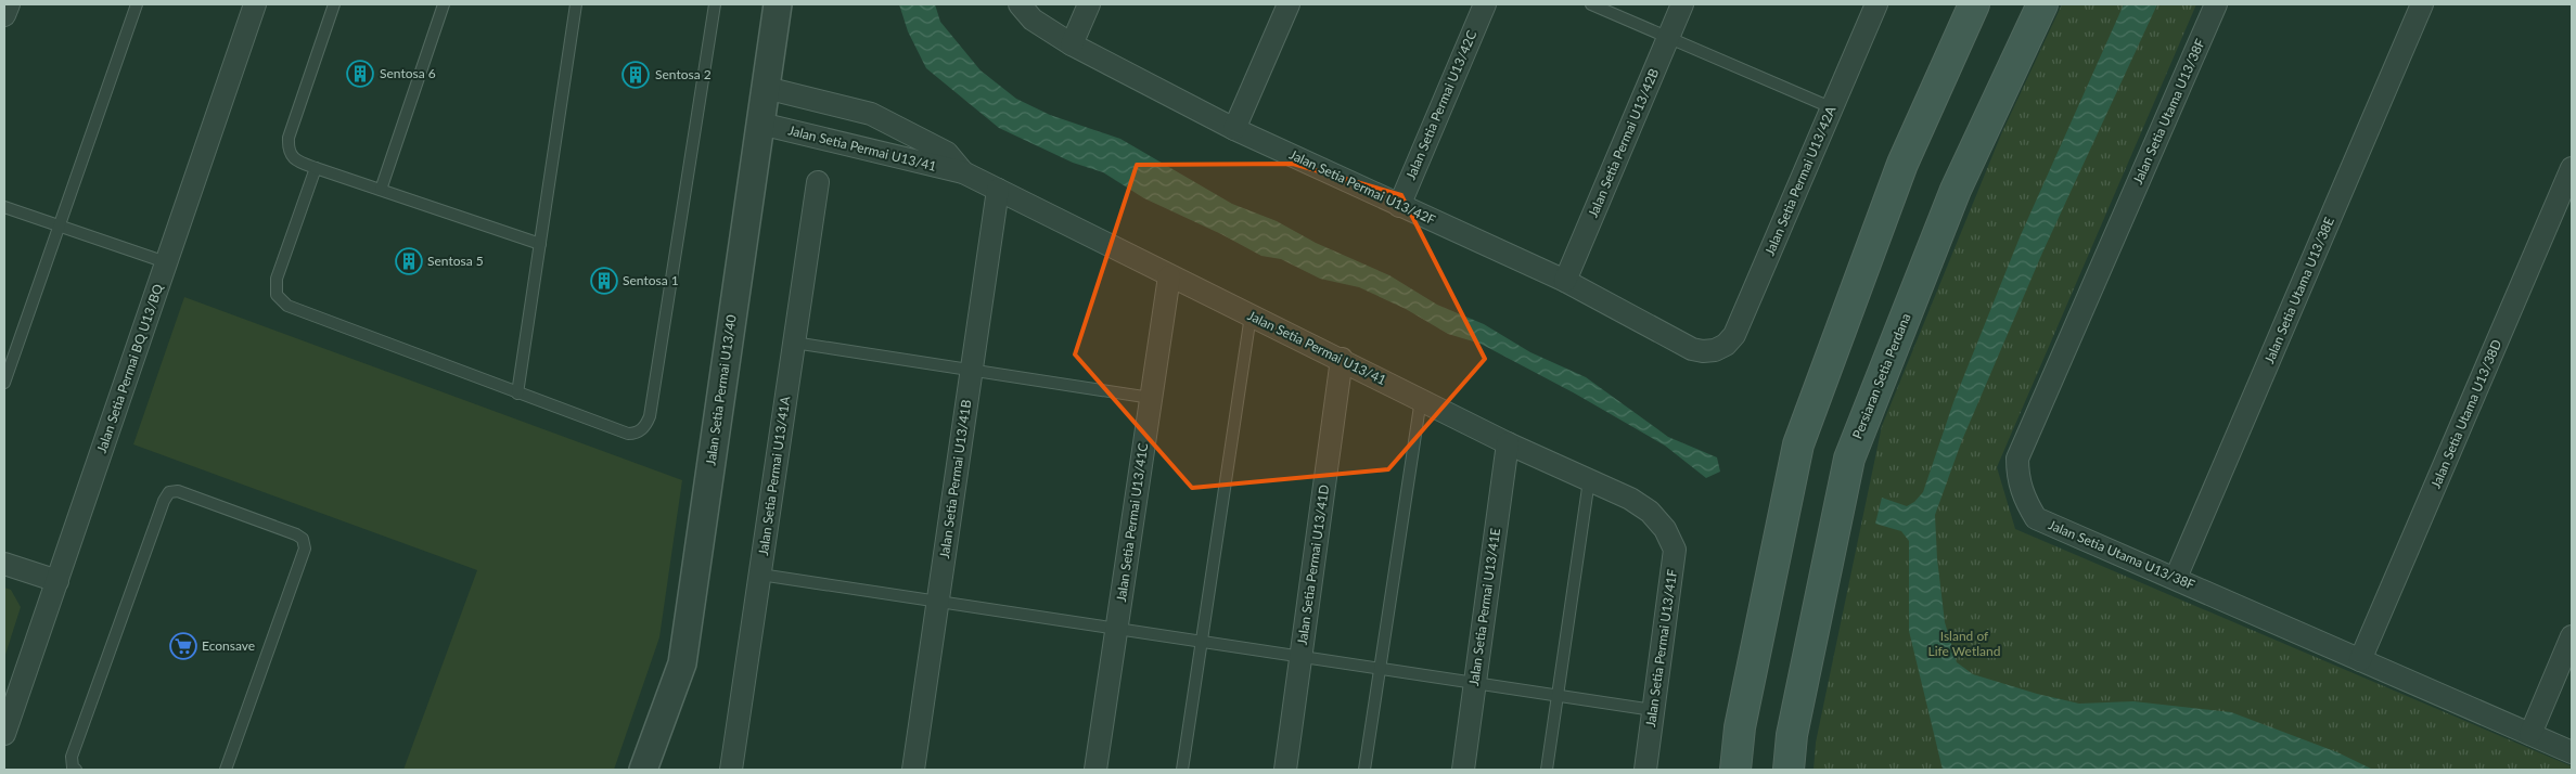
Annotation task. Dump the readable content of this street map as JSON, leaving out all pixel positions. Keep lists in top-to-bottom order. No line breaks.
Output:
{"streets":{"main road":["Persiaran Setia Perdana"],"street":["Jalan Setia Permai U13/42C","Jalan Setia Utama U13/38F","Jalan Setia Permai U13/42B","Jalan Setia Permai U13/41","Jalan Setia Permai U13/42A","Jalan Setia Permai U13/42F","Jalan Setia Utama U13/38E","Jalan Setia Permai BQ U13/BQ","Jalan Setia Permai U13/40","Jalan Setia Utama U13/38D","Jalan Setia Permai U13/41A","Jalan Setia Permai U13/41B","Jalan Setia Permai U13/41C","Jalan Setia Permai U13/41D","Jalan Setia Permai U13/41E","Jalan Setia Permai U13/41F"]},"crossings":[["Jalan Setia Permai U13/42C","Jalan Setia Permai U13/42F"],["Jalan Setia Utama U13/38F","Jalan Setia Utama U13/38E"],["Jalan Setia Utama U13/38F","Jalan Setia Utama U13/38D"],["Jalan Setia Permai U13/42B","Jalan Setia Permai U13/42F"],["Jalan Setia Permai U13/41","Jalan Setia Permai U13/40"],["Jalan Setia Permai U13/41","Jalan Setia Permai U13/41B"],["Jalan Setia Permai U13/41","Jalan Setia Permai U13/41C"],["Jalan Setia Permai U13/41","Jalan Setia Permai U13/41D"],["Jalan Setia Permai U13/41","Jalan Setia Permai U13/41E"],["Jalan Setia Permai U13/41","Jalan Setia Permai U13/41F"],["Jalan Setia Permai U13/42A","Jalan Setia Permai U13/42F"]],"parks":["Island of Life Wetland"],"places":{"building":["Sentosa 6","Sentosa 2","Sentosa 5","Sentosa 1"],"supermarket":["Econsave"]}}
